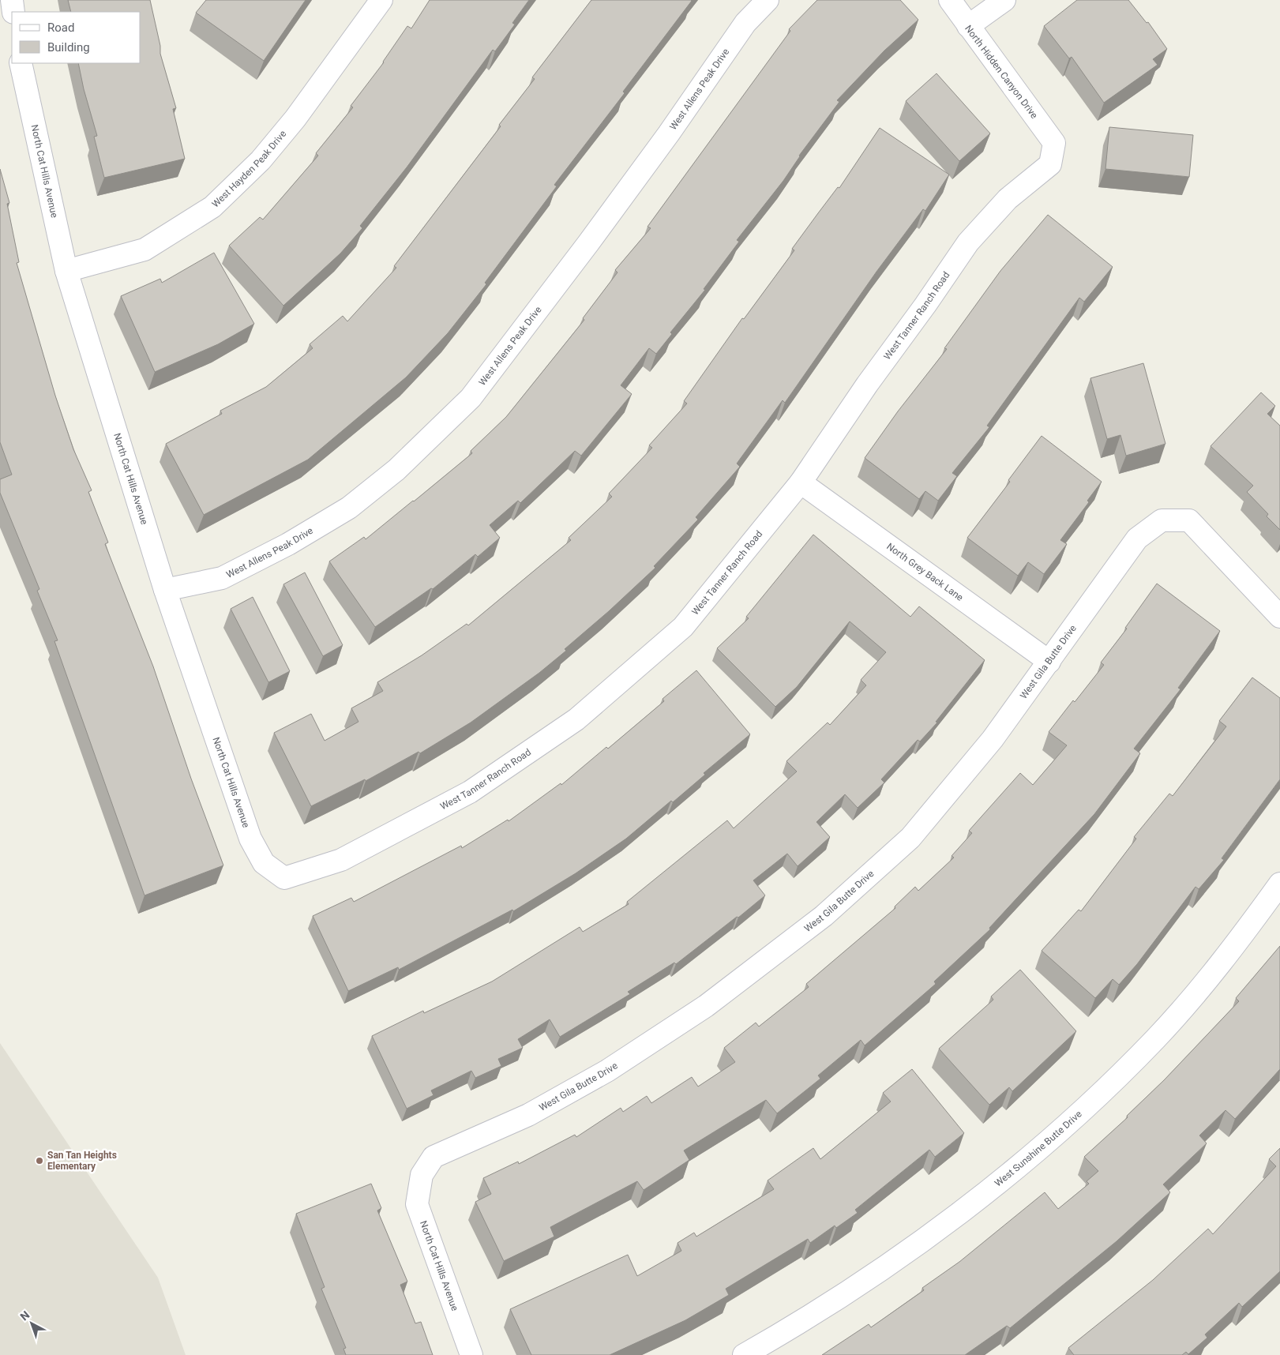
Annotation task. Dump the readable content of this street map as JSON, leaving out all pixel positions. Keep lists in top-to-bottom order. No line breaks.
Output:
{"streets":{"street":["North Hidden Canyon Drive","West Allens Peak Drive","West Hayden Peak Drive","North Cat Hills Avenue","West Tanner Ranch Road","North Grey Back Lane","West Gila Butte Drive","West Sunshine Butte Drive"]},"crossings":[["North Hidden Canyon Drive","West Tanner Ranch Road"],["West Allens Peak Drive","North Cat Hills Avenue"],["West Hayden Peak Drive","North Cat Hills Avenue"],["North Cat Hills Avenue","West Tanner Ranch Road"],["North Cat Hills Avenue","West Gila Butte Drive"],["West Tanner Ranch Road","North Grey Back Lane"],["North Grey Back Lane","West Gila Butte Drive"]],"places":["San Tan Heights Elementary"],"legend":["Road","Building"],"north":"top left"}
